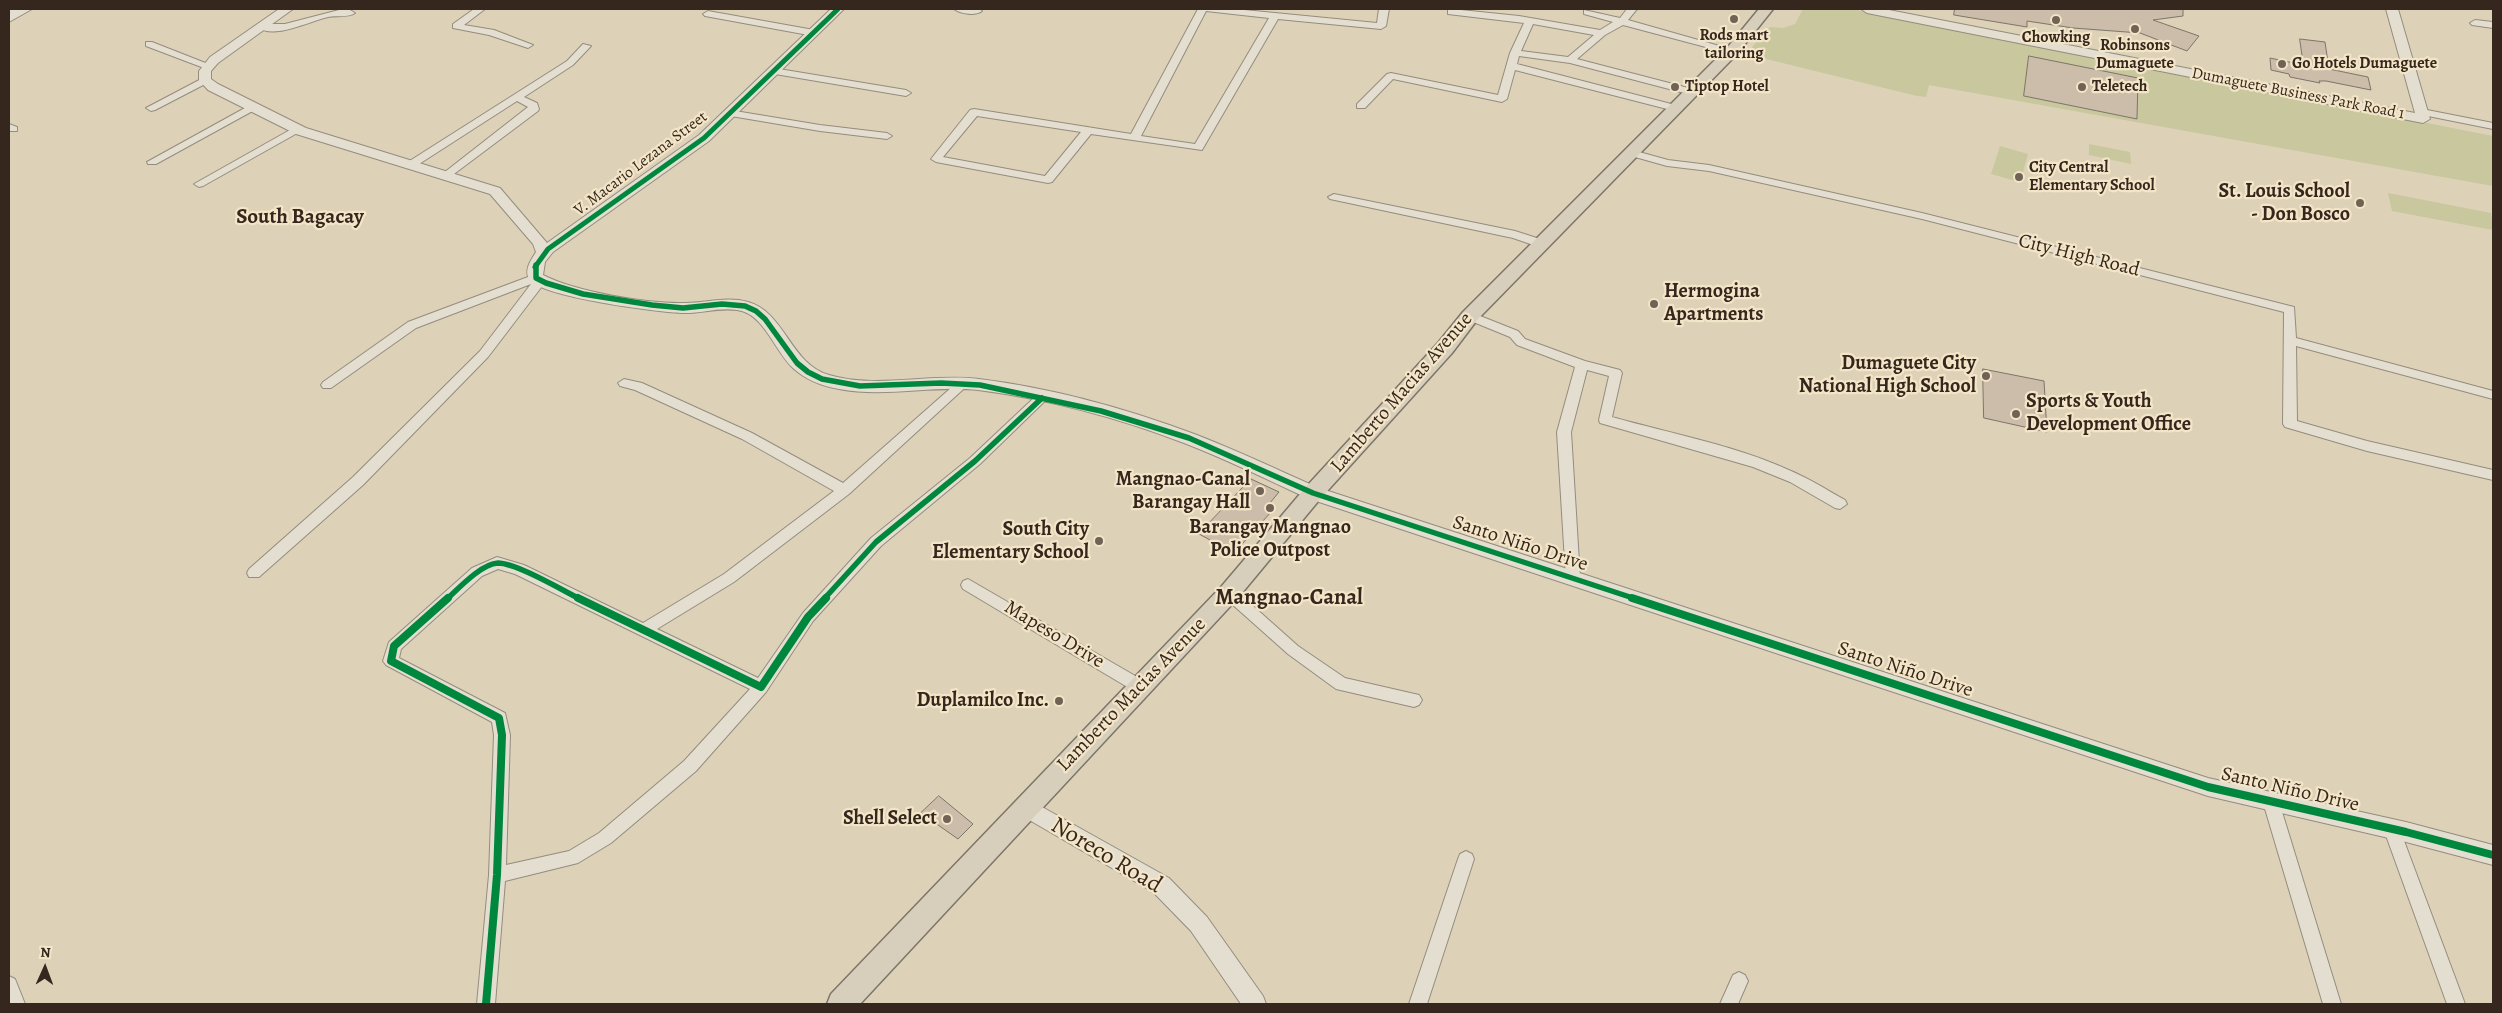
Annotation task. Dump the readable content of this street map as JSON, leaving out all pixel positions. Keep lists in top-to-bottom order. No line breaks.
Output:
{"streets":{"main road":["Lamberto Macias Avenue"],"street":["Dumaguete Business Park Road 1","V. Macario Lezana Street","City High Road","Santo Niño Drive","Mapeso Drive","Noreco Road"]},"crossings":[["City High Road","Lamberto Macias Avenue"],["Lamberto Macias Avenue","Santo Niño Drive"],["Lamberto Macias Avenue","Mapeso Drive"],["Lamberto Macias Avenue","Noreco Road"]],"districts":["South Bagacay","Mangnao-Canal"],"places":["Rods mart tailoring","Chowking","Robinsons Dumaguete","Go Hotels Dumaguete","Tiptop Hotel","Teletech","City Central Elementary School","St. Louis School - Don Bosco","Hermogina Apartments","Dumaguete City National High School","Sports & Youth Development Office","Mangnao-Canal Barangay Hall","Barangay Mangnao Police Outpost","South City Elementary School","Duplamilco Inc.","Shell Select"],"north":"top"}
